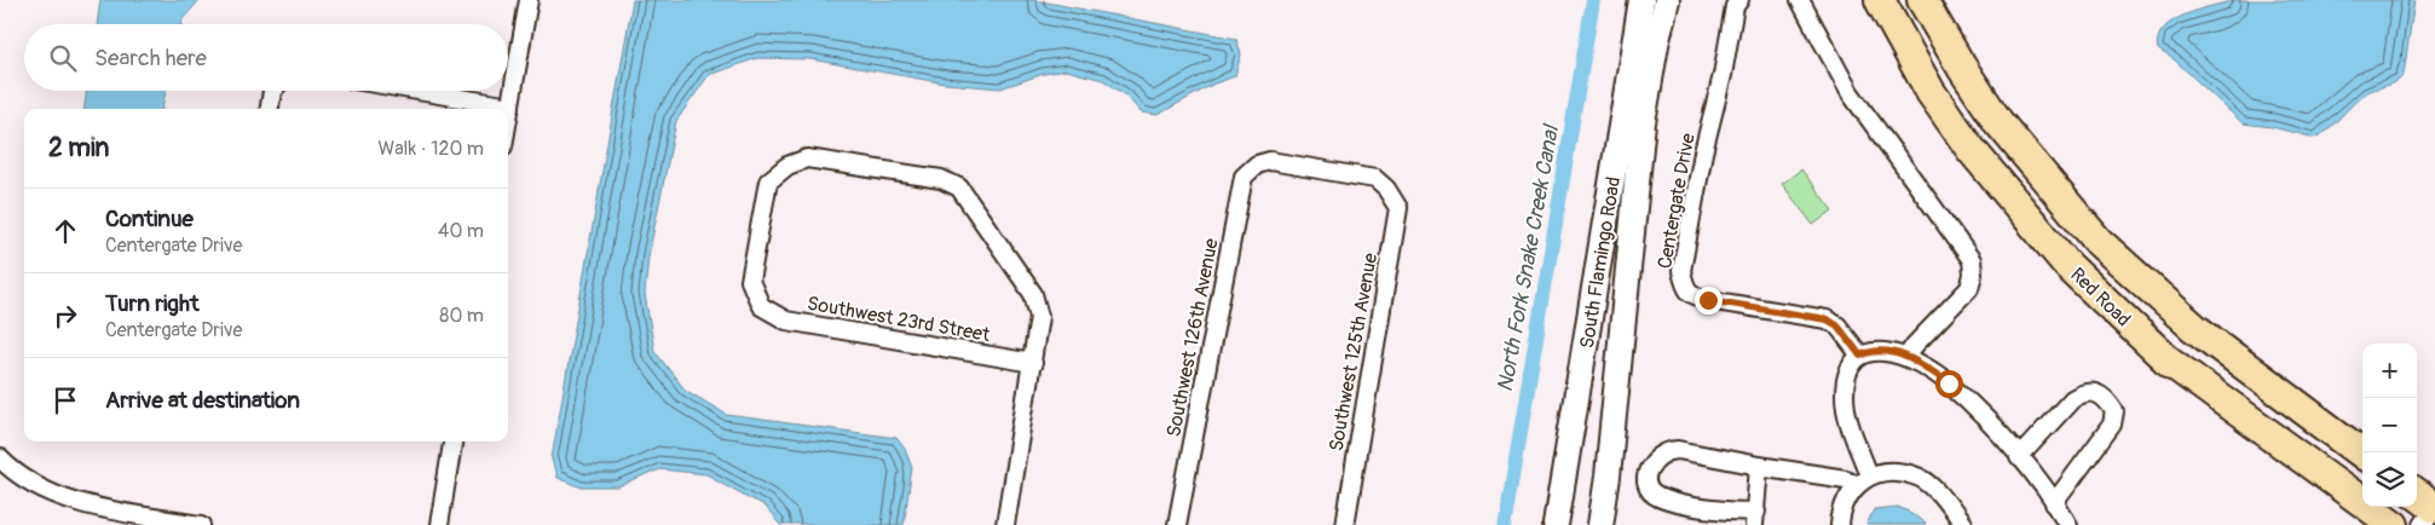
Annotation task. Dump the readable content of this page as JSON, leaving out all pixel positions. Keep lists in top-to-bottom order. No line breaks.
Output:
{"streets":{"highway":["Red Road"],"main road":["South Flamingo Road"],"street":["Centergate Drive","Southwest 23rd Street","Southwest 126th Avenue","Southwest 125th Avenue"]},"crossings":[["Southwest 126th Avenue","Southwest 125th Avenue"]],"water":["North Fork Snake Creek Canal"],"page":{"search":"Search here","heading":["2 min","Walk · 120 m"],"list":[["Continue","Centergate Drive","40 m"],["Turn right","Centergate Drive","80 m"],"Arrive at destination"],"map_buttons":["+","−"]}}
